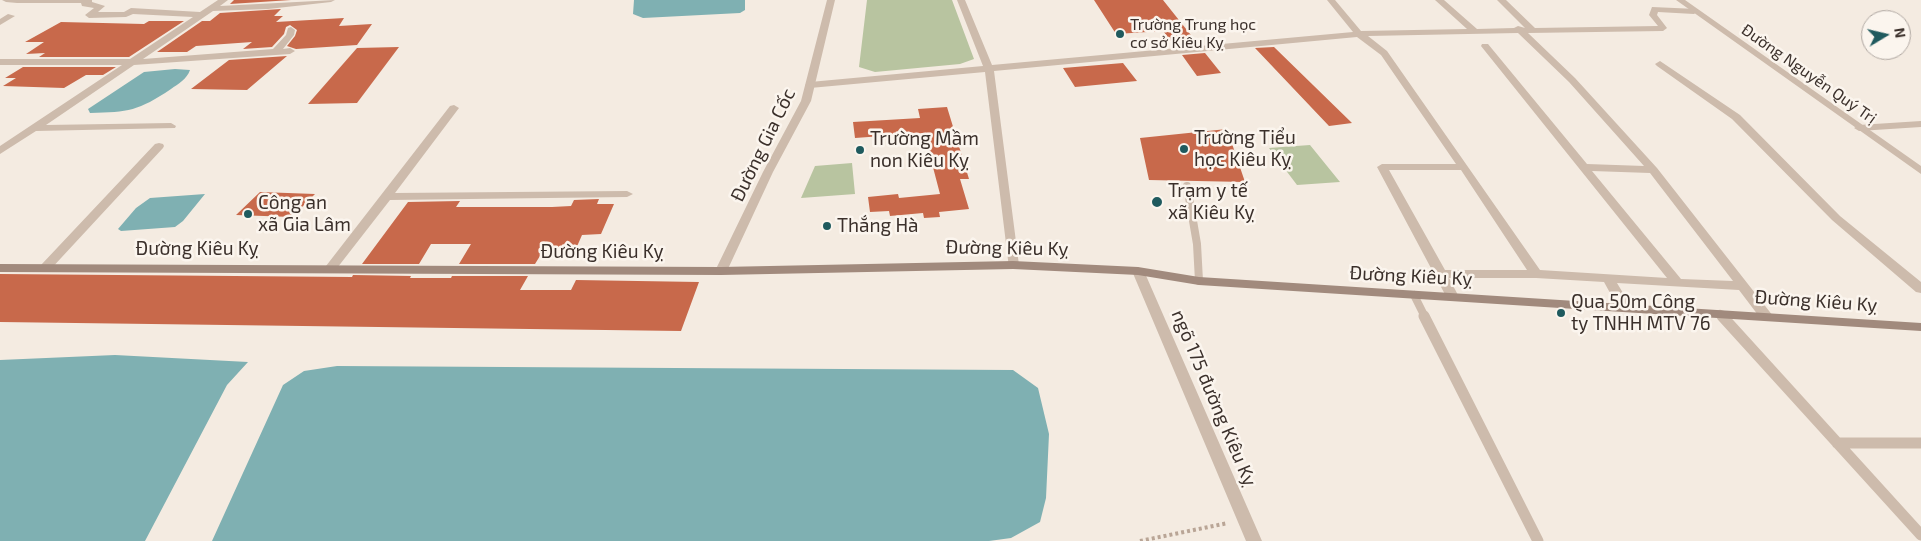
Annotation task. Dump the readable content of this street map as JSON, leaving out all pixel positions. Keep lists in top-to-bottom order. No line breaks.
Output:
{"streets":{"main road":["Đường Kiêu Kỵ"],"street":["Đường Nguyễn Quý Trị","Đường Gia Cốc","ngõ 175 đường Kiêu Kỵ"]},"crossings":[["Đường Gia Cốc","Đường Kiêu Kỵ"],["Đường Kiêu Kỵ","ngõ 175 đường Kiêu Kỵ"]],"places":["Trường Trung học cơ sở Kiêu Kỵ","Trường Tiểu học Kiêu Kỵ","Trường Mầm non Kiêu Kỵ","Trạm y tế xã Kiêu Kỵ","Công an xã Gia Lâm","Thắng Hà","Qua 50m Công ty TNHH MTV 76"],"north":"right"}
